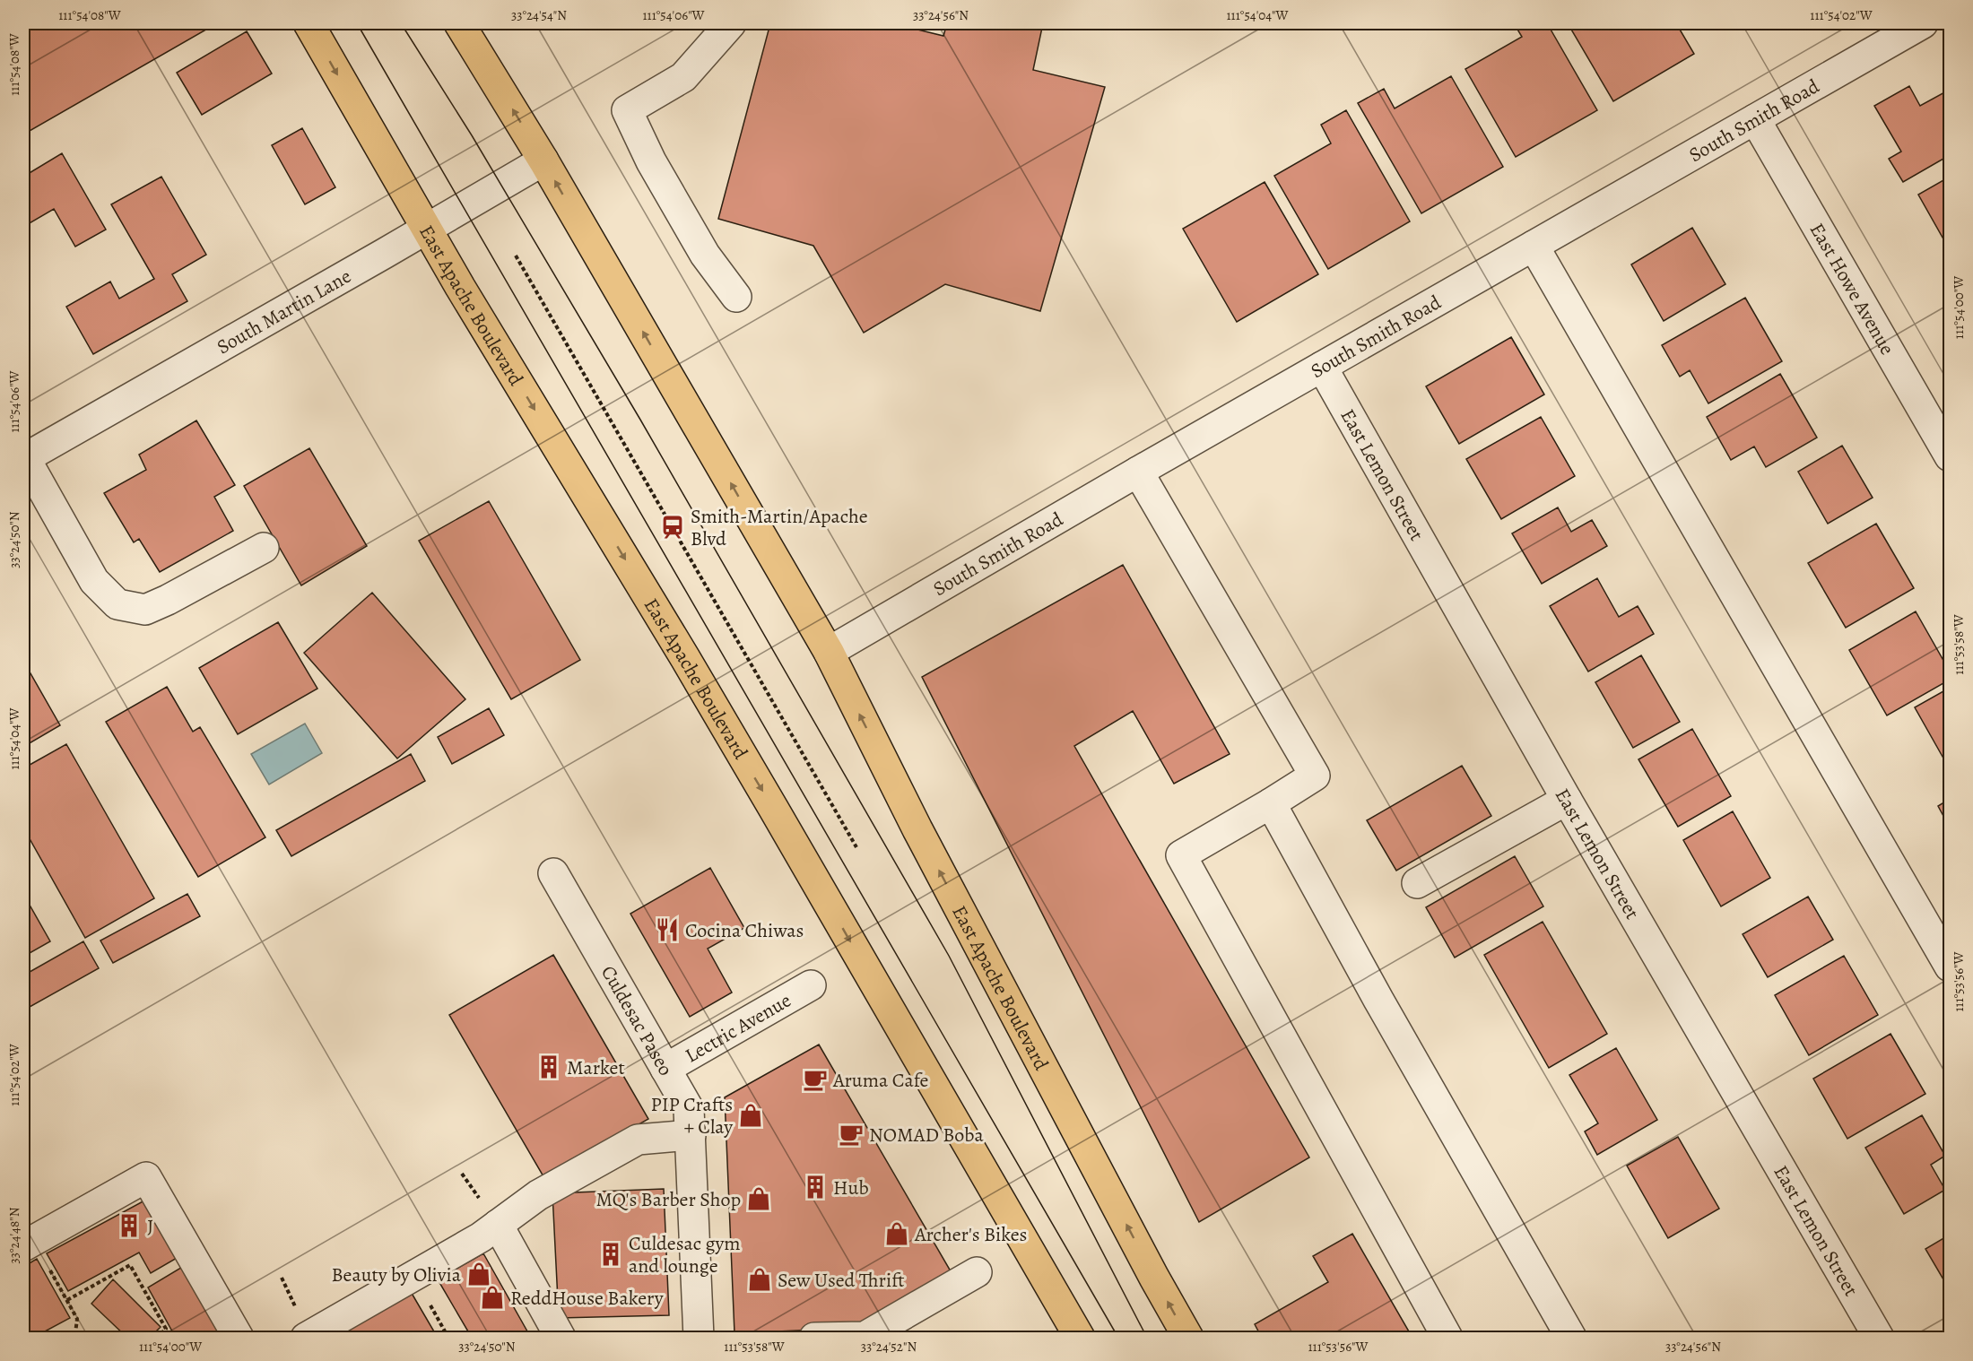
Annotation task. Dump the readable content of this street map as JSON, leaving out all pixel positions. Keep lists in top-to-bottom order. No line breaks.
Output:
{"streets":{"main road":["East Apache Boulevard"],"street":["South Smith Road","East Howe Avenue","South Martin Lane","East Lemon Street","Culdesac Paseo","Lectric Avenue"]},"crossings":[["South Smith Road","East Howe Avenue"],["South Smith Road","East Apache Boulevard"],["South Smith Road","East Lemon Street"],["East Apache Boulevard","South Martin Lane"],["Culdesac Paseo","Lectric Avenue"]],"places":{"station":["Smith-Martin/Apache Blvd"],"restaurant":["Cocina Chiwas"],"building":["Market","Hub","J","Culdesac gym and lounge"],"cafe":["Aruma Cafe","NOMAD Boba"],"shop":["PIP Crafts + Clay","MQ's Barber Shop","Archer's Bikes","Beauty by Olivia","Sew Used Thrift","ReddHouse Bakery"]},"coordinates":["111°54'08\"W","33°24'54\"N","111°54'06\"W","33°24'56\"N","111°54'04\"W","111°54'02\"W","111°54'00\"W","33°24'50\"N","111°53'58\"W","111°53'56\"W","33°24'48\"N","33°24'52\"N"]}
